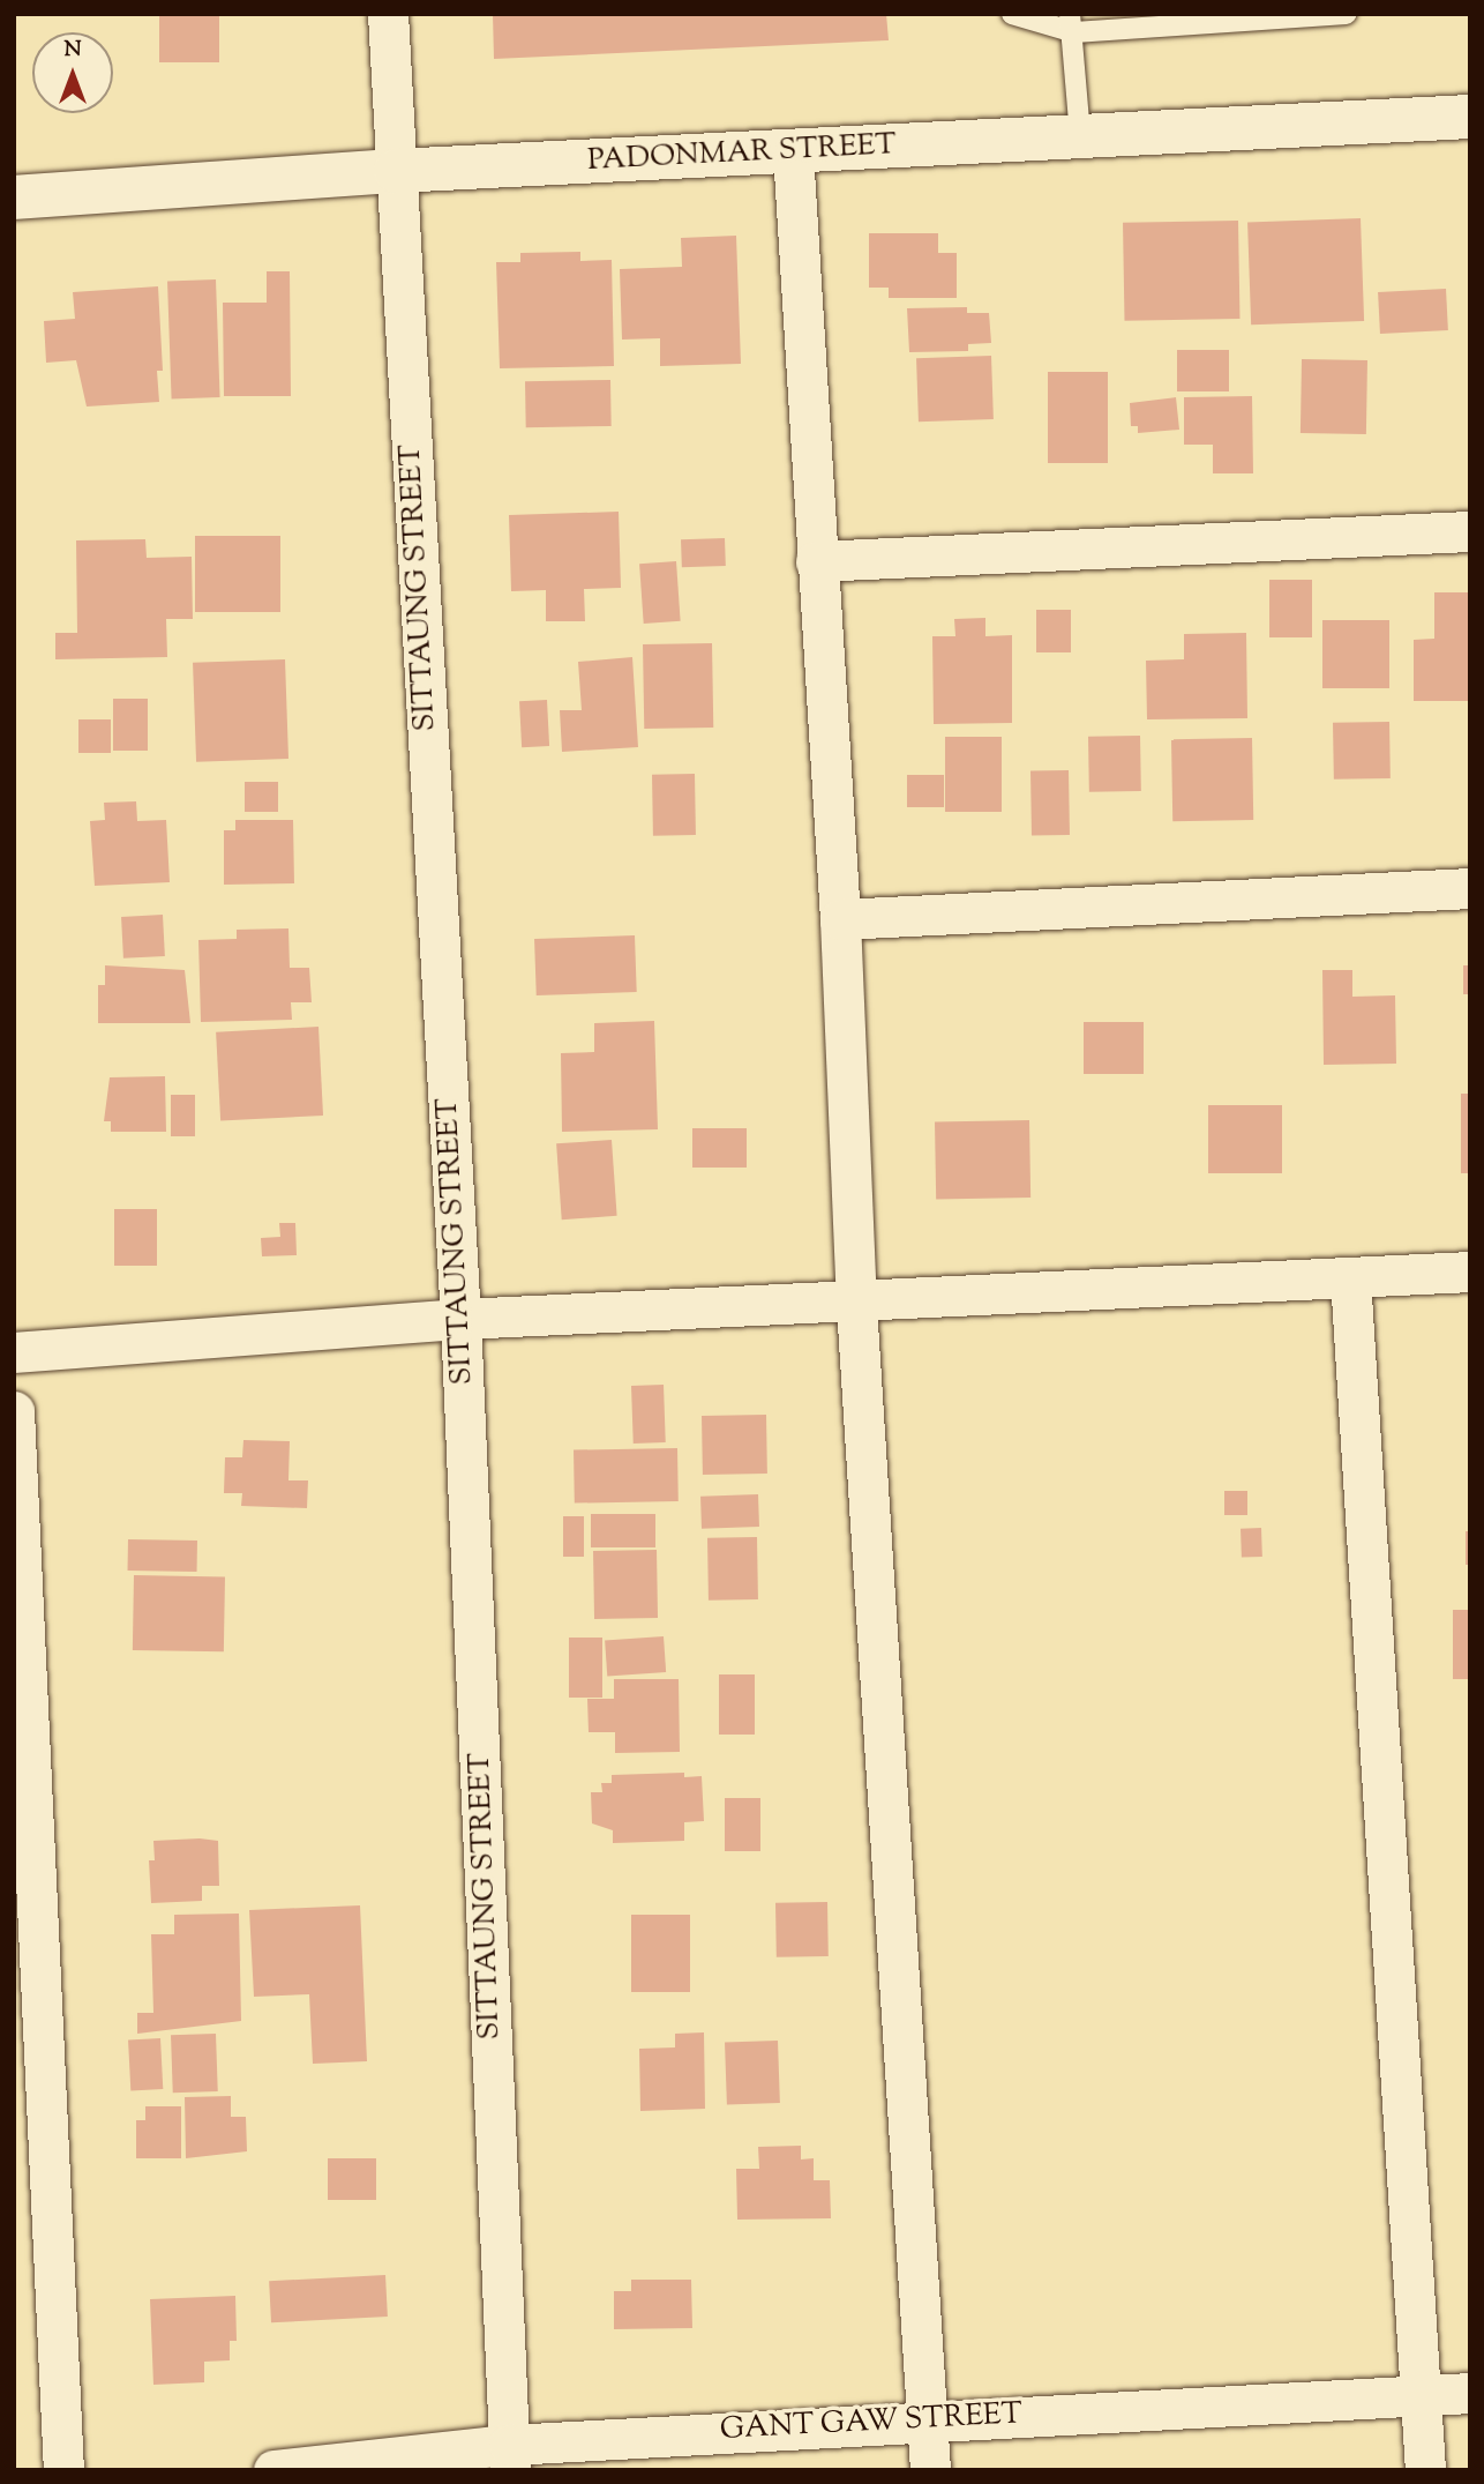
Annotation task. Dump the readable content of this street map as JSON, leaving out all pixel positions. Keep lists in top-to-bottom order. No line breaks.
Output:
{"streets":{"street":["PADONMAR STREET","SITTAUNG STREET","GANT GAW STREET"]},"crossings":[["PADONMAR STREET","SITTAUNG STREET"],["SITTAUNG STREET","GANT GAW STREET"]],"north":"top"}
